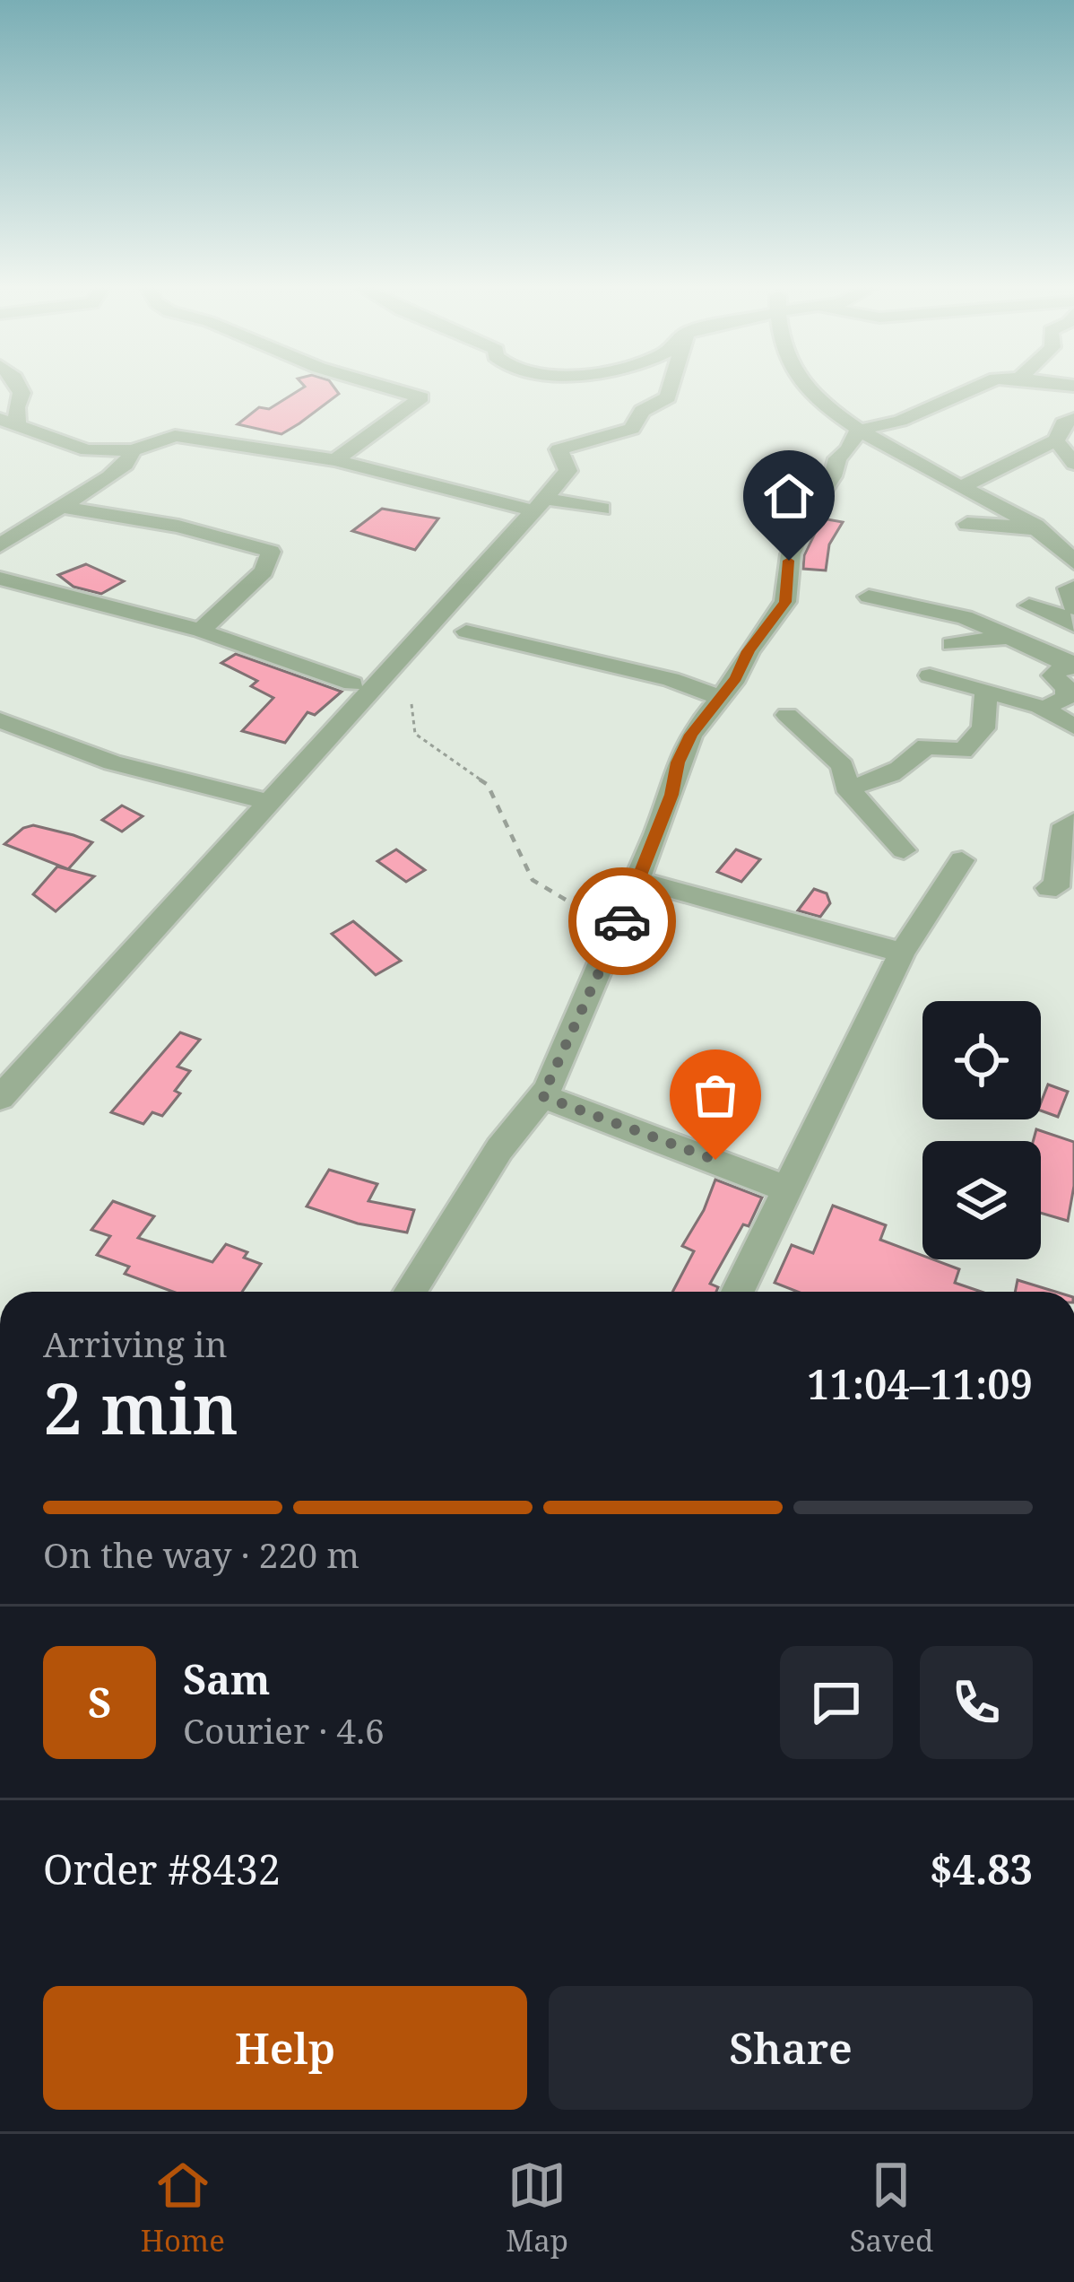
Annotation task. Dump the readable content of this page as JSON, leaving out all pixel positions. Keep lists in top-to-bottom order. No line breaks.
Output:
{"page":{"heading":["2 min","Arriving in","11:04–11:09"],"panel":["Sam","Courier · 4.6","Order #8432","$4.83"],"bar":"On the way · 220 m","round":"S","buttons":["Help","Share"],"tabs":["Home","Map","Saved"]}}
